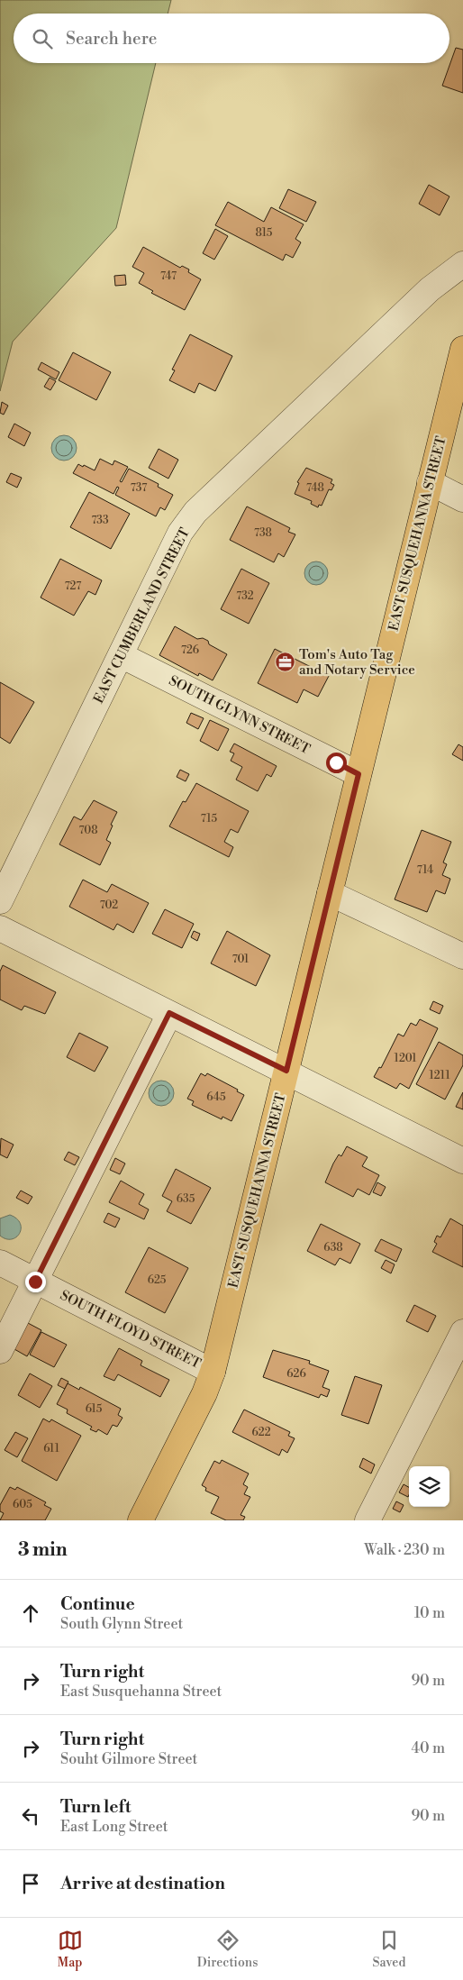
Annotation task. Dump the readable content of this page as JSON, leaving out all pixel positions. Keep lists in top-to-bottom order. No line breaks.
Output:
{"streets":{"main road":["EAST SUSQUEHANNA STREET"],"street":["EAST CUMBERLAND STREET","SOUTH GLYNN STREET","SOUTH FLOYD STREET"]},"crossings":[["EAST SUSQUEHANNA STREET","SOUTH GLYNN STREET"],["EAST SUSQUEHANNA STREET","SOUTH FLOYD STREET"],["EAST CUMBERLAND STREET","SOUTH GLYNN STREET"]],"places":{"office":["Tom's Auto Tag and Notary Service"]},"house_numbers":["815","747","737","748","733","738","727","732","726","715","708","714","702","701","1201","1211","645","635","638","625","626","615","622","611","605"],"page":{"search":"Search here","heading":["3 min","Walk · 230 m"],"list":[["Continue","South Glynn Street","10 m"],["Turn right","East Susquehanna Street","90 m"],["Turn right","Souht Gilmore Street","40 m"],["Turn left","East Long Street","90 m"],"Arrive at destination"],"nav":["Map","Directions","Saved"]}}
